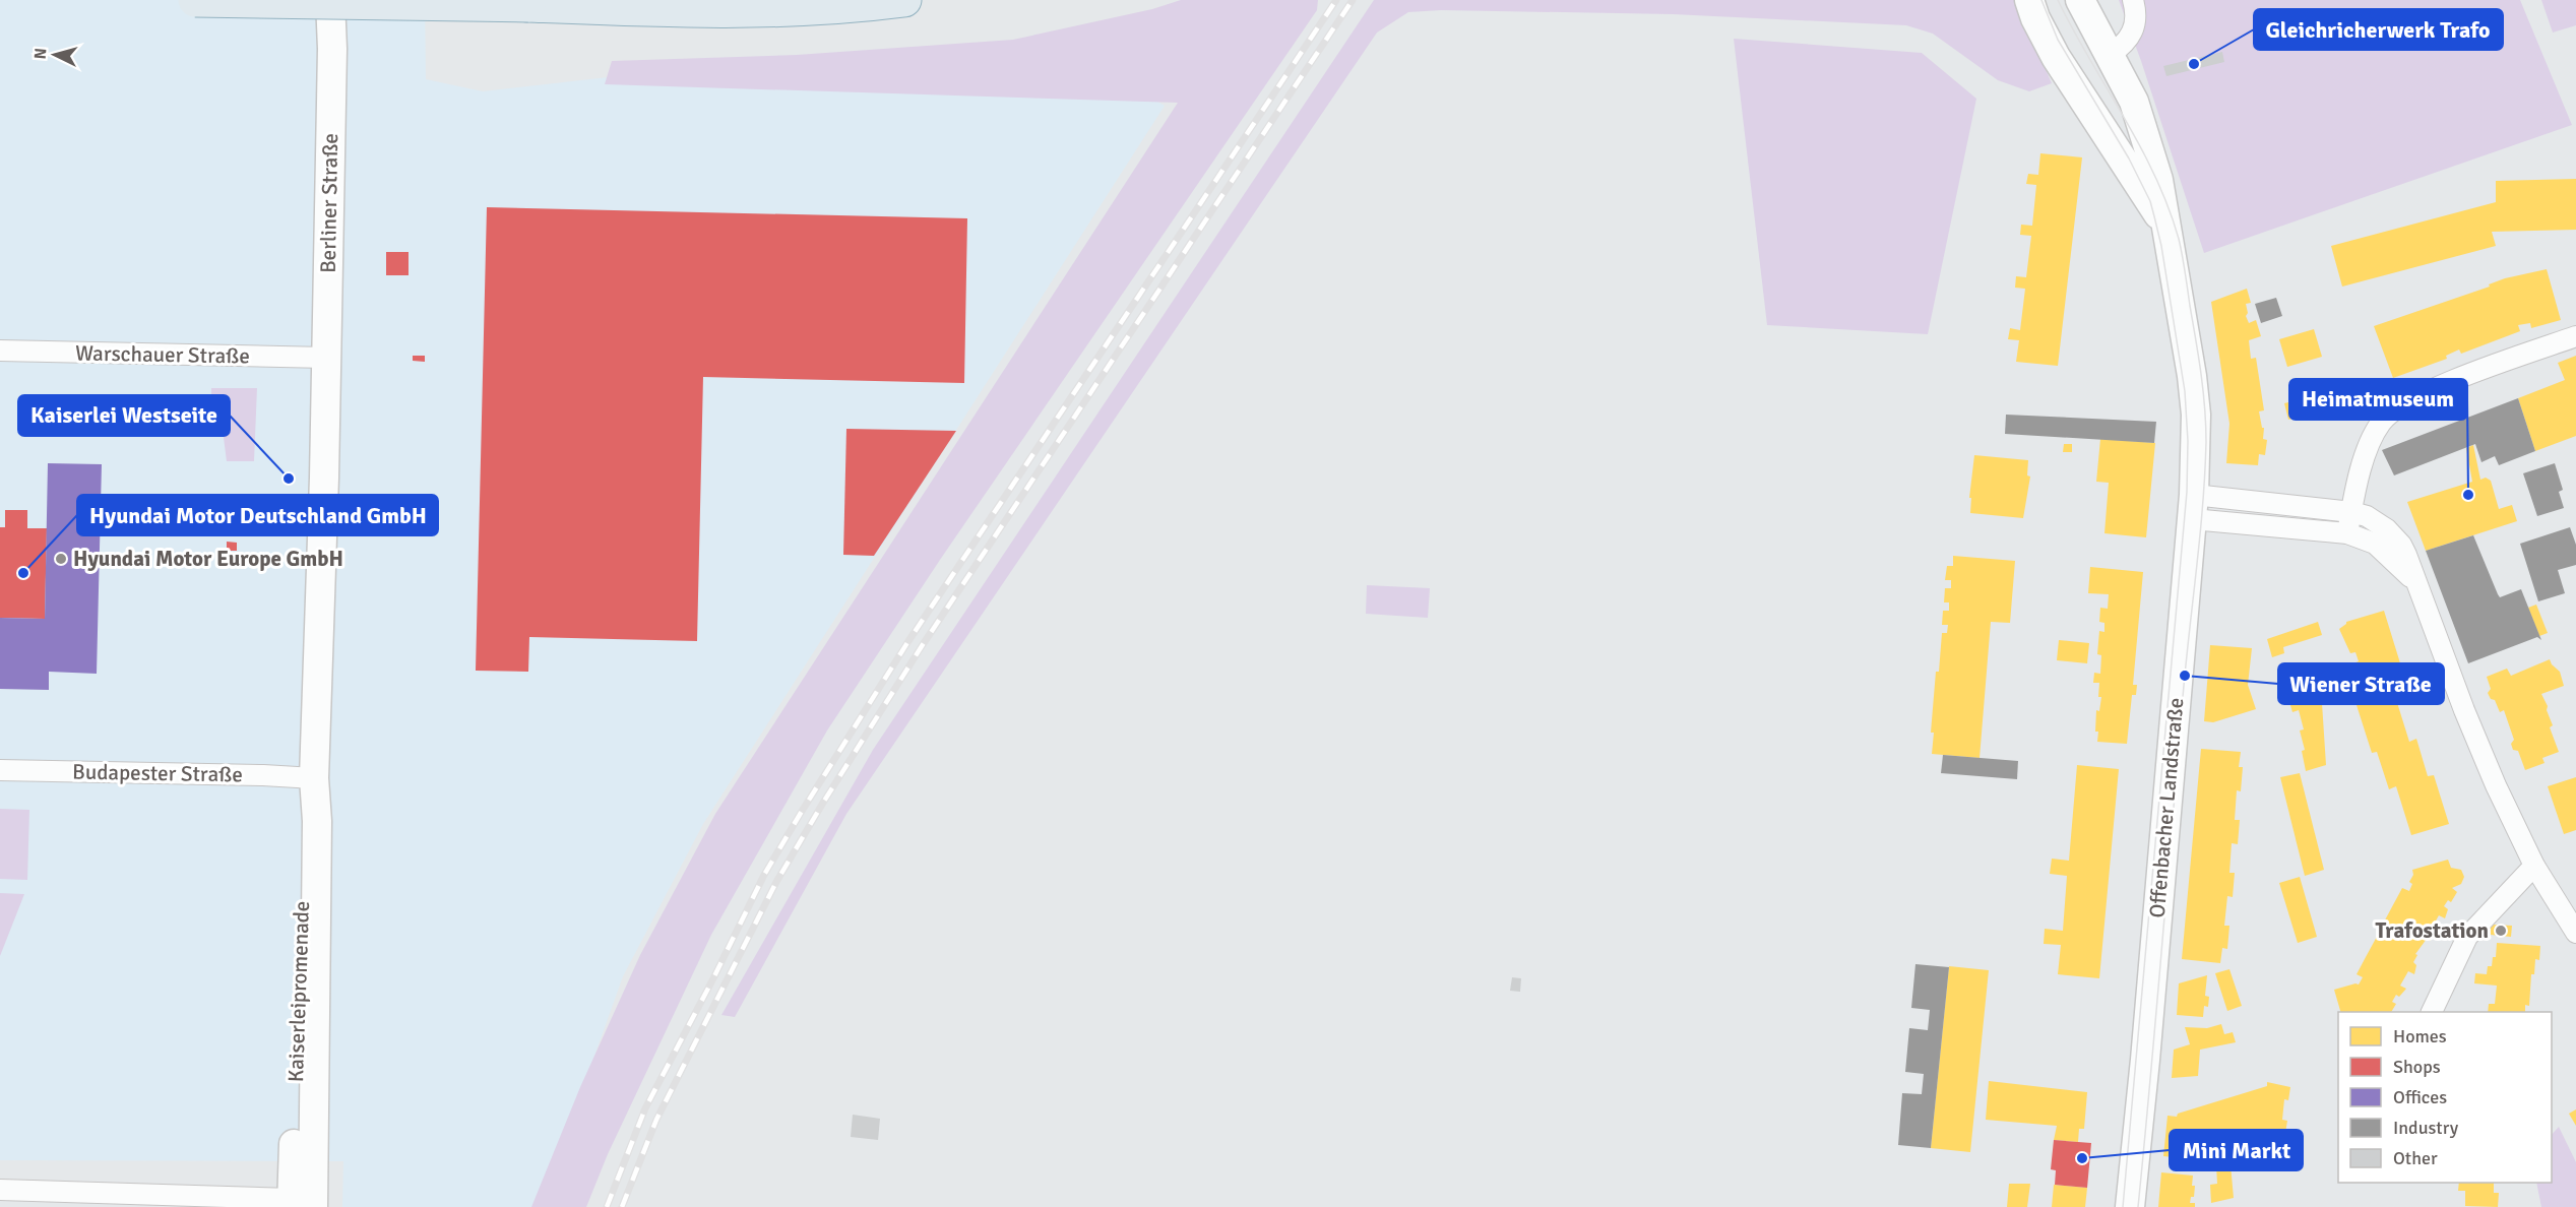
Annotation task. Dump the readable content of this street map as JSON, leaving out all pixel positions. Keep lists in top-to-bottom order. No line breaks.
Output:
{"streets":{"main road":["Berliner Straße","Offenbacher Landstraße","Kaiserleipromenade"],"street":["Warschauer Straße","Budapester Straße"]},"crossings":[["Berliner Straße","Warschauer Straße"],["Berliner Straße","Kaiserleipromenade"],["Warschauer Straße","Kaiserleipromenade"],["Budapester Straße","Kaiserleipromenade"]],"places":["Gleichricherwerk Trafo","Kaiserlei Westseite","Heimatmuseum","Hyundai Motor Europe GmbH","Hyundai Motor Deutschland GmbH","Wiener Straße","Trafostation","Mini Markt"],"legend":["Homes","Shops","Offices","Industry","Other"],"north":"left"}
